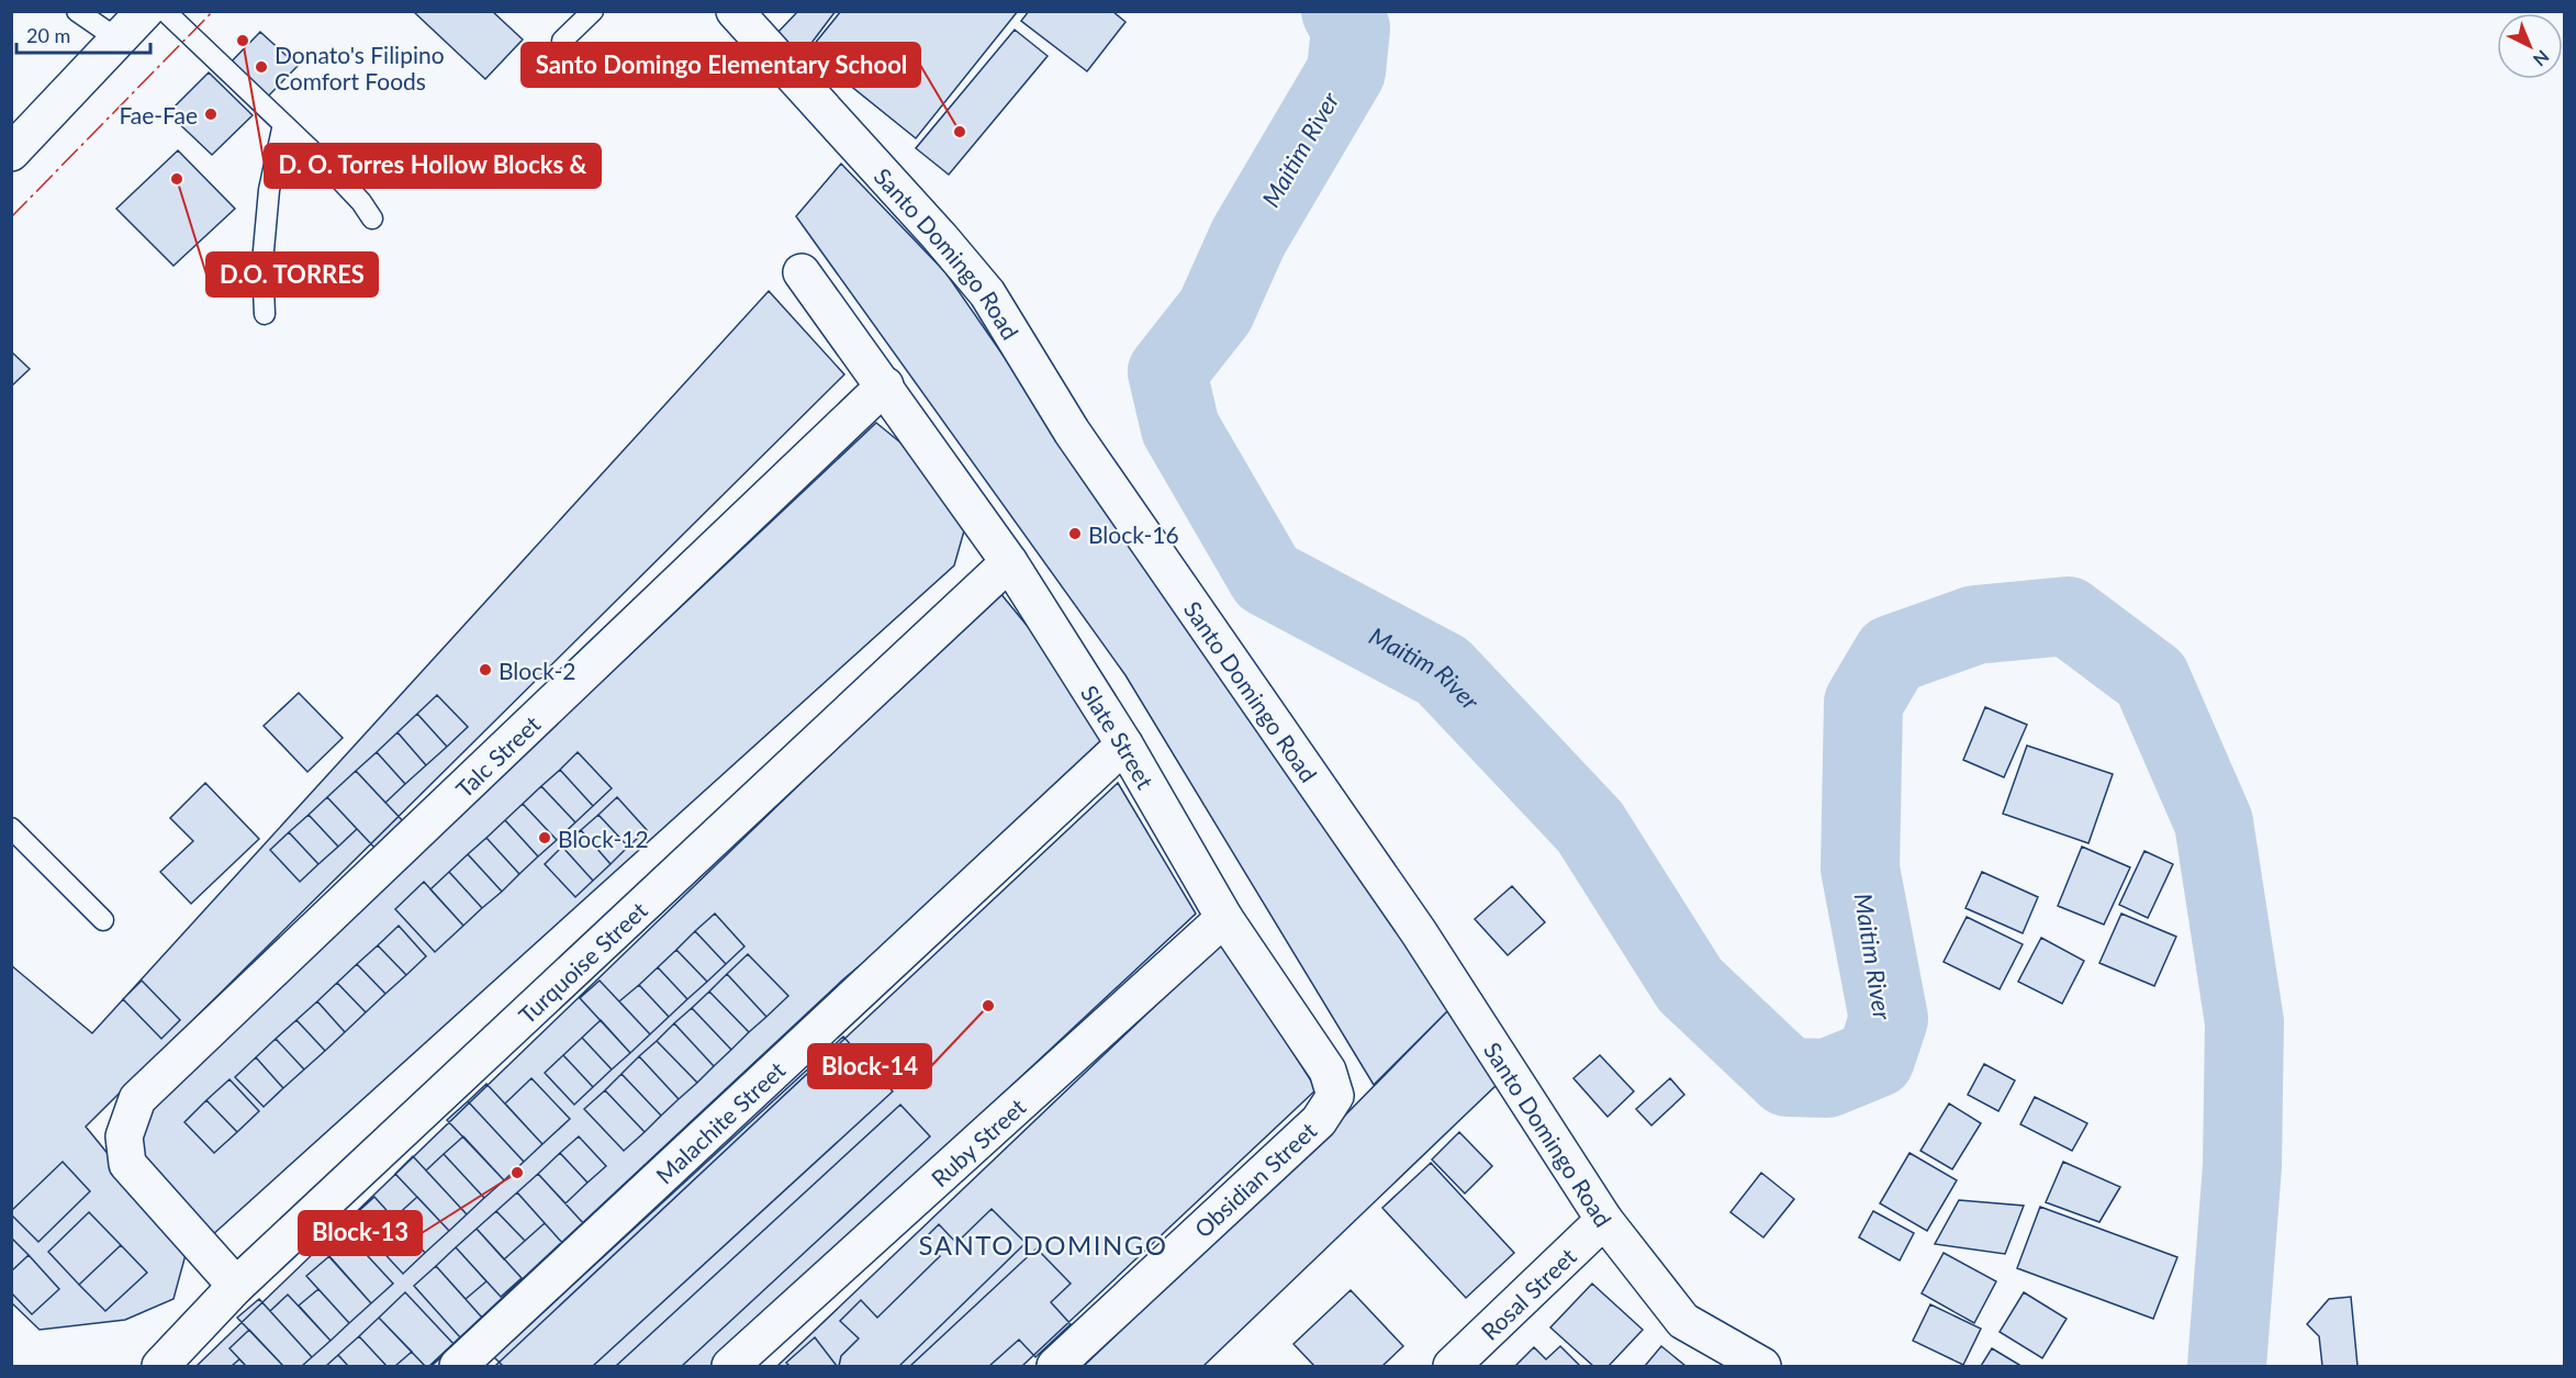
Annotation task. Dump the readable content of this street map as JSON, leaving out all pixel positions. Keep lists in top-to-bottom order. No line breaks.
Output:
{"streets":{"street":["Santo Domingo Road","Slate Street","Talc Street","Turquoise Street","Malachite Street","Ruby Street","Obsidian Street","Rosal Street"]},"crossings":[["Santo Domingo Road","Rosal Street"],["Slate Street","Talc Street"],["Slate Street","Turquoise Street"],["Slate Street","Malachite Street"],["Slate Street","Ruby Street"],["Slate Street","Obsidian Street"],["Talc Street","Turquoise Street"]],"districts":["SANTO DOMINGO"],"water":["Maitim River"],"places":["D. O. Torres Hollow Blocks &","Donato's Filipino Comfort Foods","Fae-Fae","Santo Domingo Elementary School","D.O. TORRES","Block-16","Block-2","Block-12","Block-14","Block-13"],"scale_bar":"20 m","north":"bottom right"}
